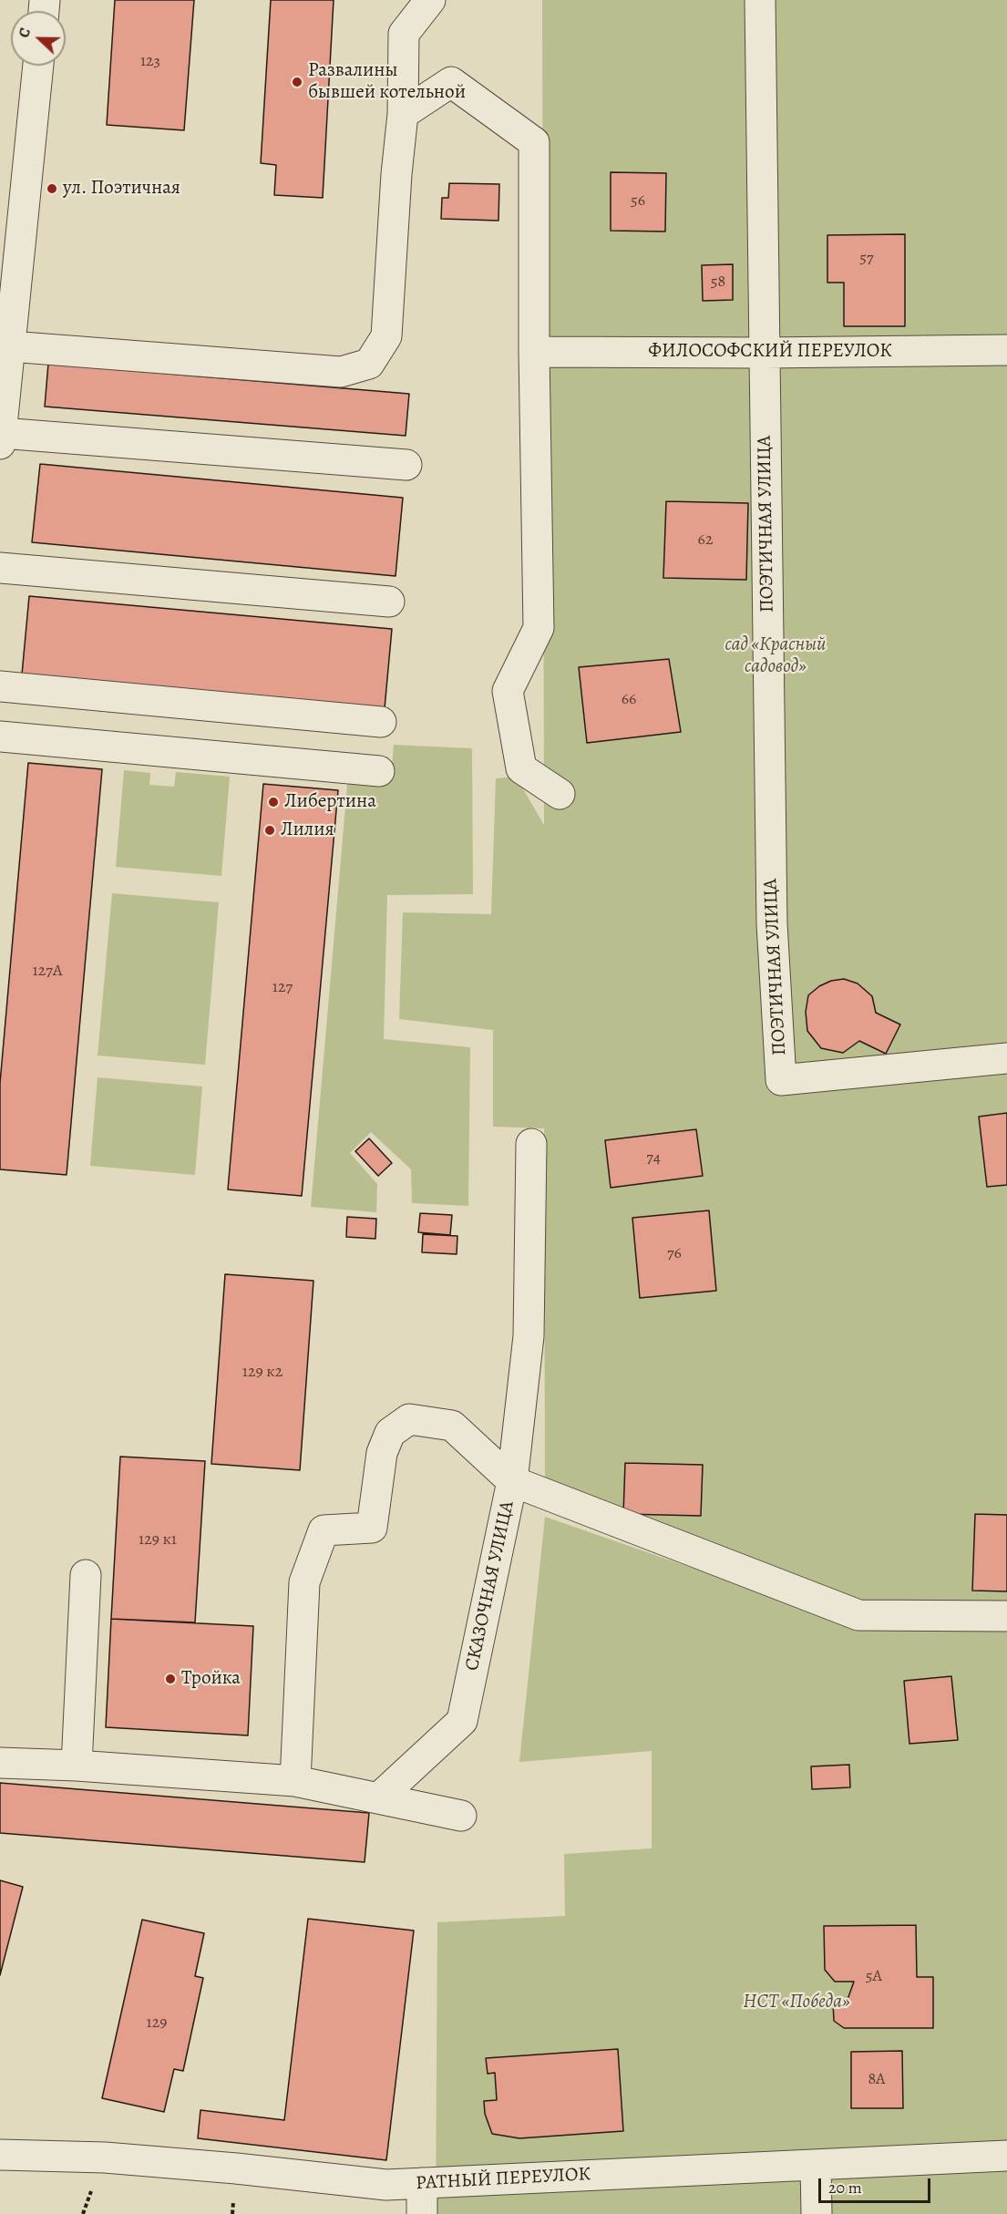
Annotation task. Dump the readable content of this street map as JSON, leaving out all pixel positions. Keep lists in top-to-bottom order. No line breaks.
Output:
{"streets":{"street":["ФИЛОСОФСКИЙ ПЕРЕУЛОК","ПОЭТИЧНАЯ УЛИЦА","СКАЗОЧНАЯ УЛИЦА","РАТНЫЙ ПЕРЕУЛОК"]},"crossings":[["ФИЛОСОФСКИЙ ПЕРЕУЛОК","ПОЭТИЧНАЯ УЛИЦА"]],"parks":["сад «Красный садовод»","НСТ «Победа»"],"places":["Развалины бывшей котельной","ул. Поэтичная","Либертина","Лилия","Тройка"],"house_numbers":["123","56","57","58","62","66","127А","127","74","76","129 к2","129 к1","5А","129","8А"],"scale_bar":"20 m","north":"left"}
